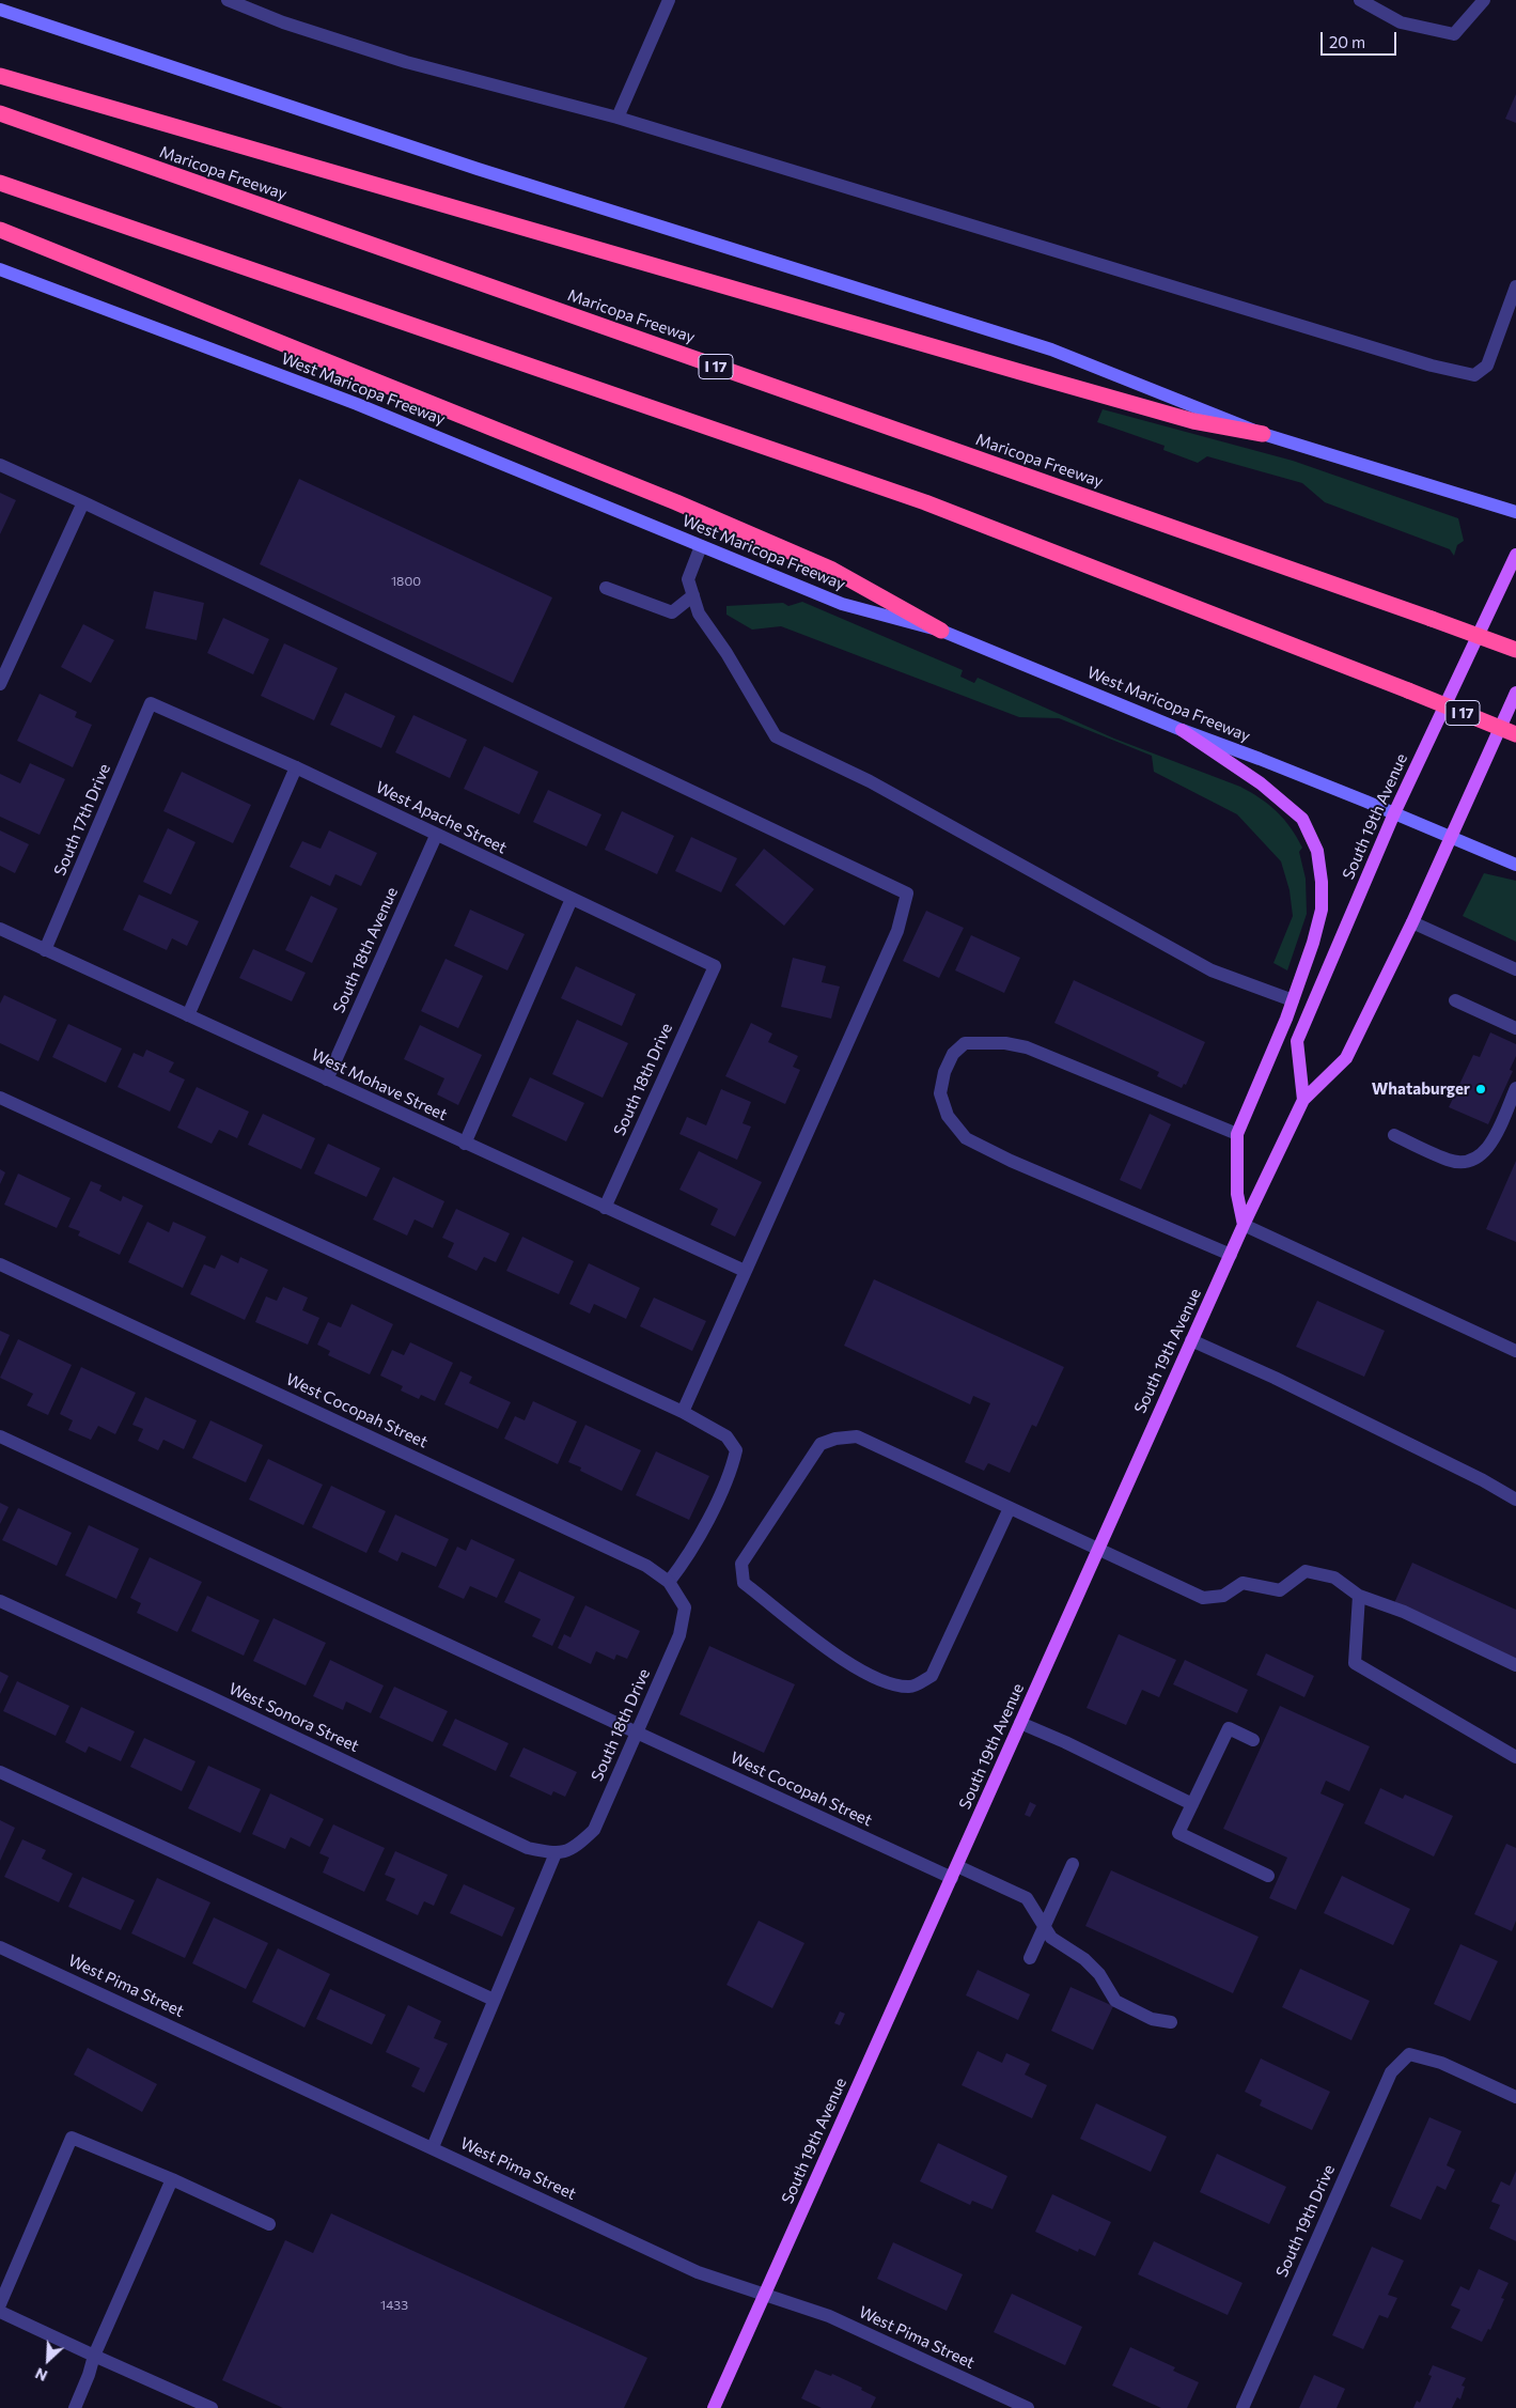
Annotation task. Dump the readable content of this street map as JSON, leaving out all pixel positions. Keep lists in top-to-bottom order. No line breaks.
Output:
{"streets":{"highway":["Maricopa Freeway","I 17"],"main road":["West Maricopa Freeway","South 19th Avenue"],"street":["West Apache Street","South 17th Drive","South 18th Avenue","South 18th Drive","West Mohave Street","West Cocopah Street","West Sonora Street","West Pima Street","South 19th Drive"]},"crossings":[["West Maricopa Freeway","South 19th Avenue"],["South 19th Avenue","West Cocopah Street"],["South 19th Avenue","West Pima Street"],["West Apache Street","South 17th Drive"],["West Apache Street","South 18th Avenue"],["West Apache Street","South 18th Drive"],["South 17th Drive","West Mohave Street"],["South 18th Avenue","West Mohave Street"],["South 18th Drive","West Mohave Street"],["South 18th Drive","West Cocopah Street"],["South 18th Drive","West Sonora Street"]],"places":["Whataburger"],"house_numbers":["1800","1433"],"scale_bar":"20 m","north":"bottom left"}
